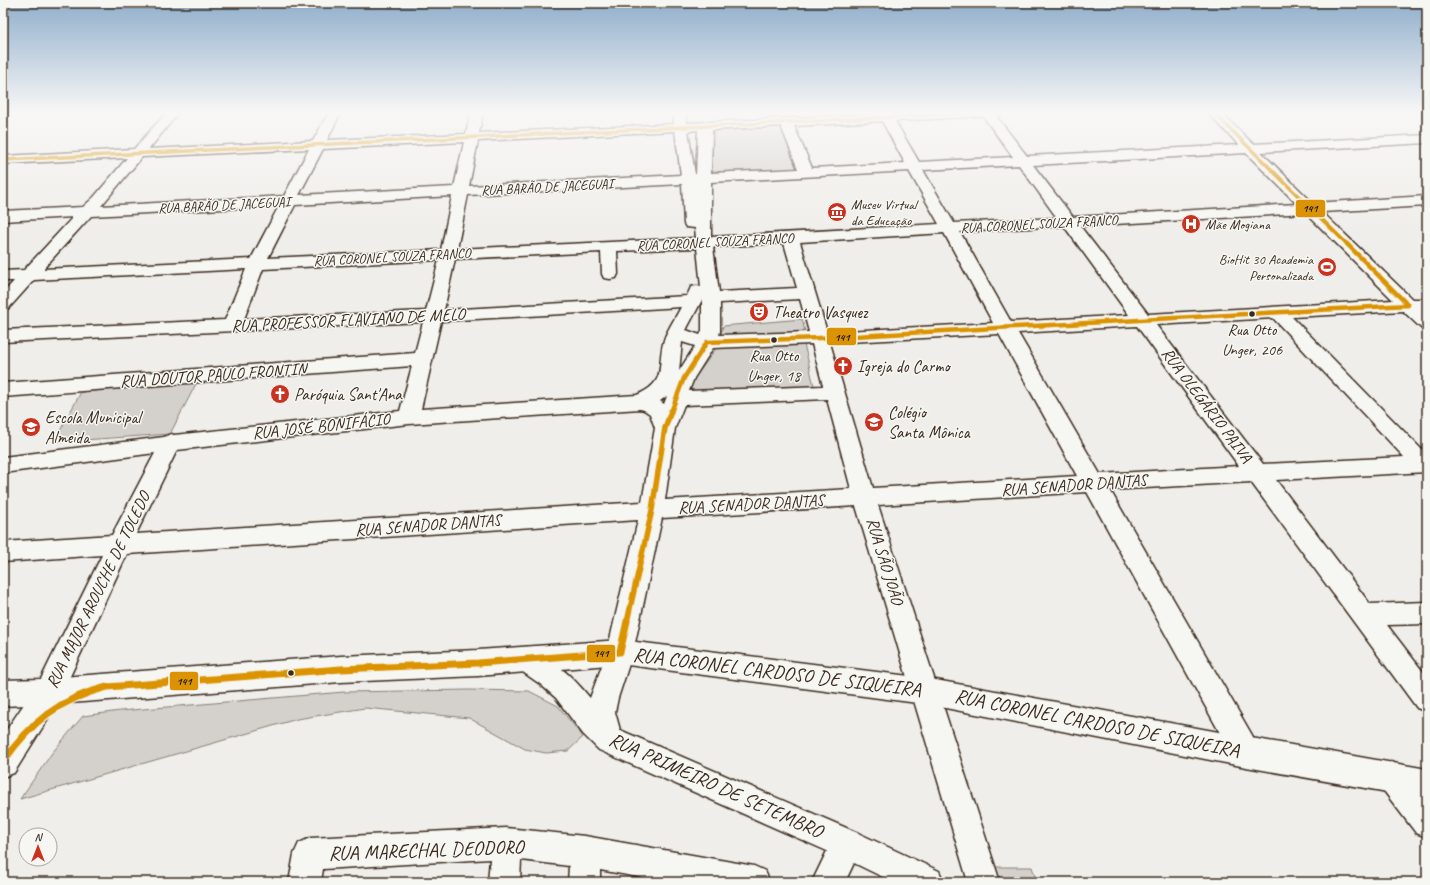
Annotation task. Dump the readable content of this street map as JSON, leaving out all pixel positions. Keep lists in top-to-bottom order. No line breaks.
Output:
{"streets":{"main road":["RUA MAJOR AROUCHE DE TOLEDO","RUA CORONEL CARDOSO DE SIQUEIRA"],"street":["RUA BARÃO DE JACEGUAI","RUA CORONEL SOUZA FRANCO","RUA PROFESSOR FLAVIANO DE MELO","RUA DOUTOR PAULO FRONTIN","RUA OLEGÁRIO PAIVA","RUA JOSÉ BONIFÁCIO","RUA SENADOR DANTAS","RUA SÃO JOÃO","RUA PRIMEIRO DE SETEMBRO","RUA MARECHAL DEODORO"]},"crossings":[["RUA BARÃO DE JACEGUAI","RUA OLEGÁRIO PAIVA"],["RUA CORONEL SOUZA FRANCO","RUA OLEGÁRIO PAIVA"],["RUA CORONEL SOUZA FRANCO","RUA SÃO JOÃO"],["RUA OLEGÁRIO PAIVA","RUA SENADOR DANTAS"],["RUA JOSÉ BONIFÁCIO","RUA MAJOR AROUCHE DE TOLEDO"],["RUA SENADOR DANTAS","RUA SÃO JOÃO"],["RUA SENADOR DANTAS","RUA MAJOR AROUCHE DE TOLEDO"],["RUA SÃO JOÃO","RUA CORONEL CARDOSO DE SIQUEIRA"],["RUA MAJOR AROUCHE DE TOLEDO","RUA CORONEL CARDOSO DE SIQUEIRA"],["RUA CORONEL CARDOSO DE SIQUEIRA","RUA PRIMEIRO DE SETEMBRO"]],"places":{"museum":["Museu Virtual da Educação"],"hospital":["Mãe Mogiana"],"sports":["BioHit 30 Academia Personalizada"],"theatre":["Theatro Vasquez"],"other":["Rua Otto Unger, 206","Rua Otto Unger, 18"],"church":["Igreja do Carmo","Paróquia Sant'Ana"],"school or university":["Colégio Santa Mônica","Escola Municipal Almeida"]},"lines":["transit line 141"],"north":"top"}
